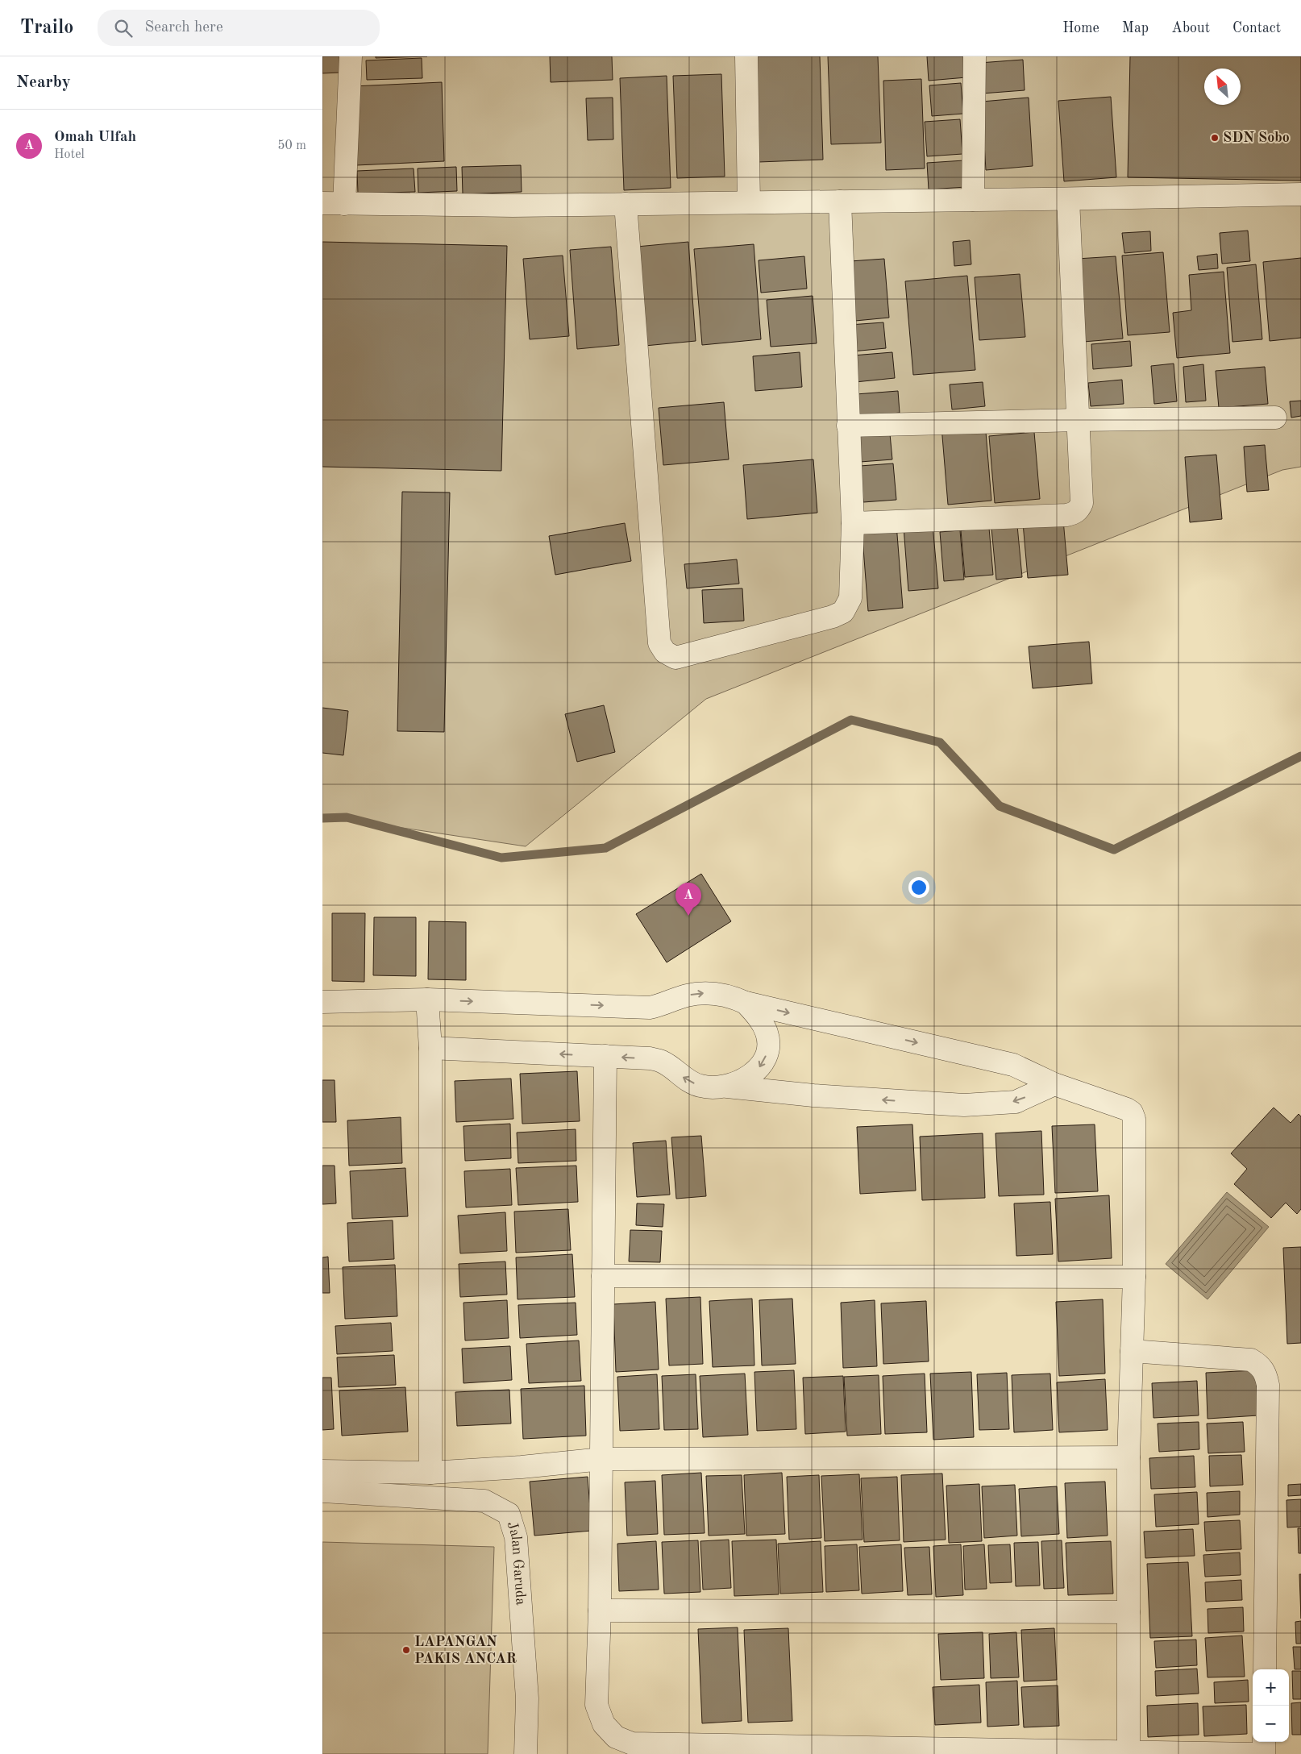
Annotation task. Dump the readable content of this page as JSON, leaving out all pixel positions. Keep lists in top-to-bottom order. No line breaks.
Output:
{"streets":{"street":["Jalan Garuda"]},"places":["SDN Sobo","LAPANGAN PAKIS ANCAR"],"north":"top left","page":{"header":"Trailo","search":"Search here","nav":["Home","Map","About","Contact"],"heading":"Nearby","list":[{"mark":"A","name":"Omah Ulfah","note":"Hotel","value":"50 m"}],"pins":"A","map_buttons":["+","−"]}}
